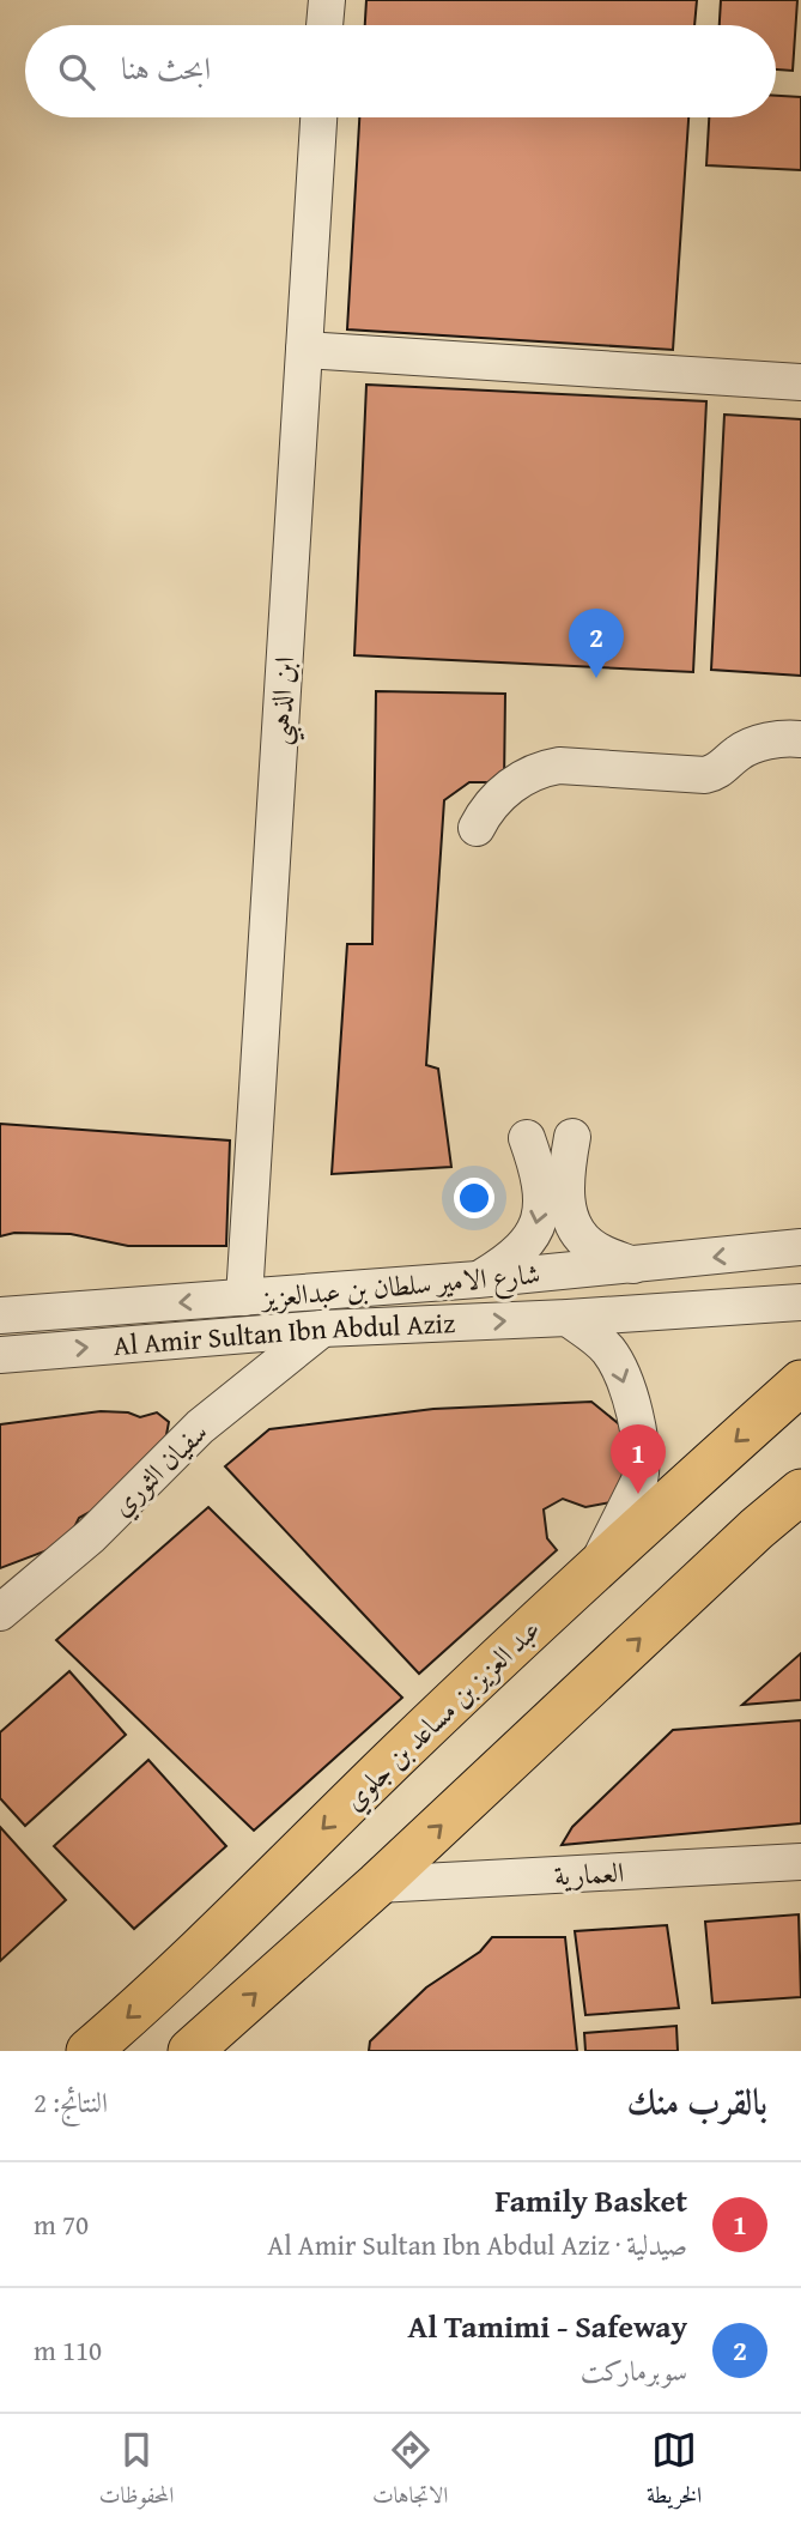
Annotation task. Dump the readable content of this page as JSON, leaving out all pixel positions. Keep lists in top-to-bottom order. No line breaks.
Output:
{"streets":{"main road":["عبد العزيز بن مساعد بن جلوي"],"street":["ابن الذهبي","شارع الامير سلطان بن عبدالعزيز","Al Amir Sultan Ibn Abdul Aziz","سفيان الثوري","العمارية"]},"crossings":[["ابن الذهبي","شارع الامير سلطان بن عبدالعزيز"],["Al Amir Sultan Ibn Abdul Aziz","سفيان الثوري"]],"one_way":["شارع الامير سلطان بن عبدالعزيز","Al Amir Sultan Ibn Abdul Aziz"],"page":{"search":"ابحث هنا","pins":["2","1"],"heading":["بالقرب منك","النتائج: 2"],"list":[{"mark":"1","name":"Family Basket","note":"صيدلية · Al Amir Sultan Ibn Abdul Aziz","value":"70 m"},{"mark":"2","name":"Al Tamimi - Safeway","note":"سوبرماركت","value":"110 m"}],"nav":["الخريطة","الاتجاهات","المحفوظات"]}}
